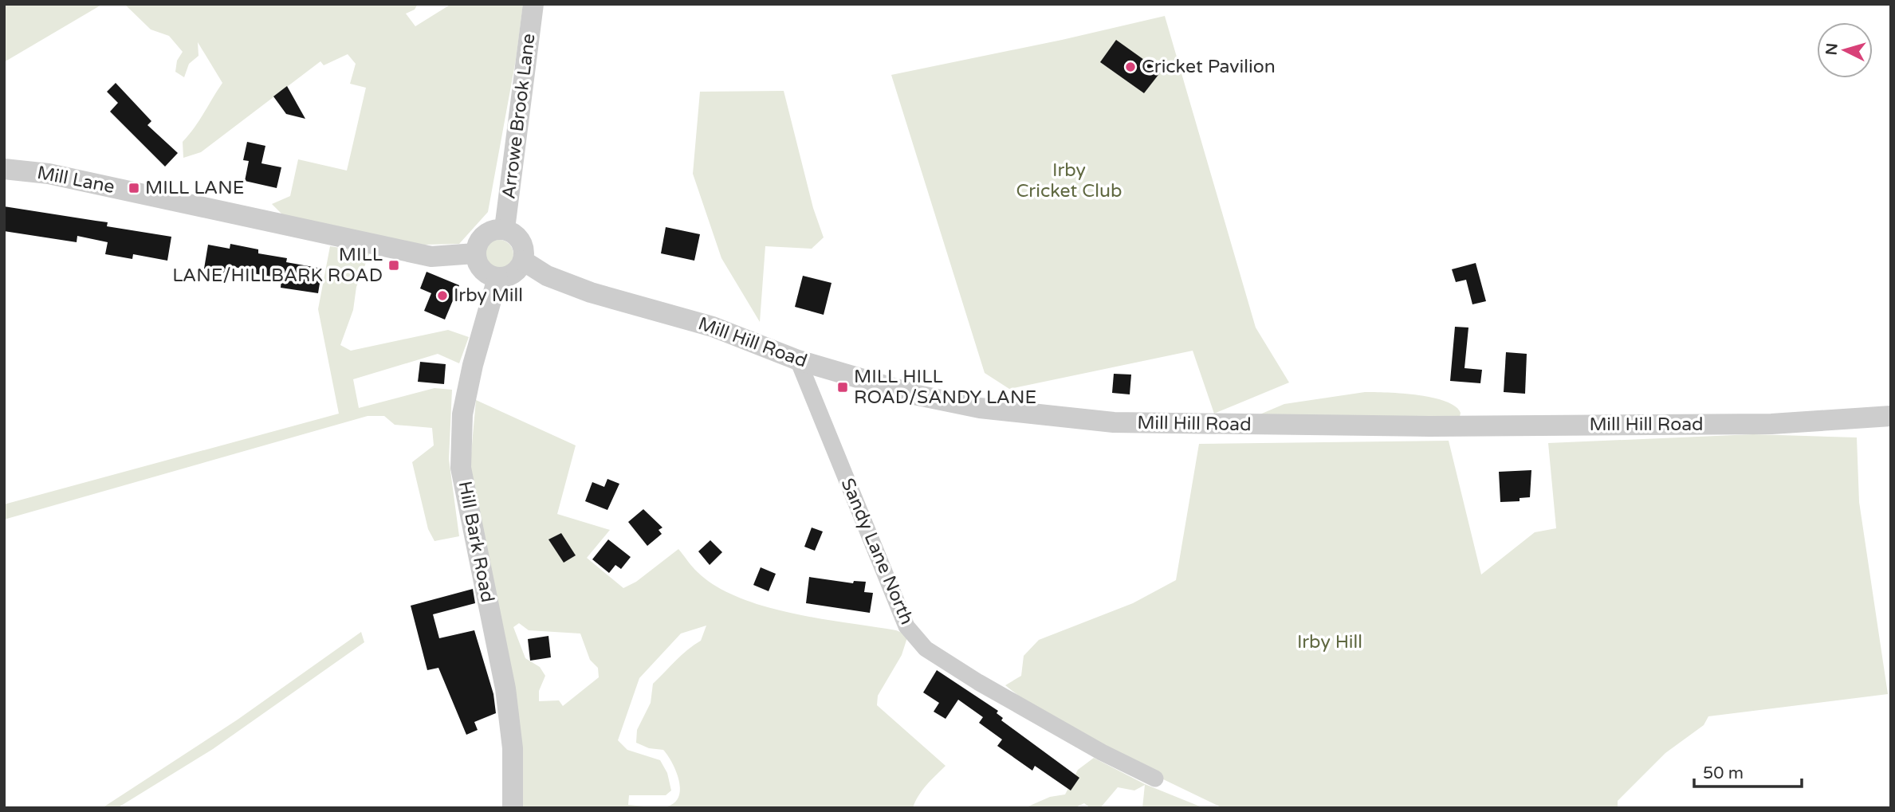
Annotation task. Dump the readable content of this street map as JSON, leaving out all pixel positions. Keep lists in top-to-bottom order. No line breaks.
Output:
{"streets":{"street":["Arrowe Brook Lane","Mill Lane","Mill Hill Road","Hill Bark Road","Sandy Lane North"]},"crossings":[["Arrowe Brook Lane","Mill Lane"],["Arrowe Brook Lane","Mill Hill Road"],["Arrowe Brook Lane","Hill Bark Road"],["Mill Lane","Mill Hill Road"],["Mill Lane","Hill Bark Road"],["Mill Hill Road","Hill Bark Road"],["Mill Hill Road","Sandy Lane North"]],"parks":["Irby Cricket Club","Irby Hill"],"places":{"other":["Cricket Pavilion","Irby Mill"],"transit":["MILL LANE","MILL LANE/HILLBARK ROAD","MILL HILL ROAD/SANDY LANE"]},"scale_bar":"50 m","north":"left"}
